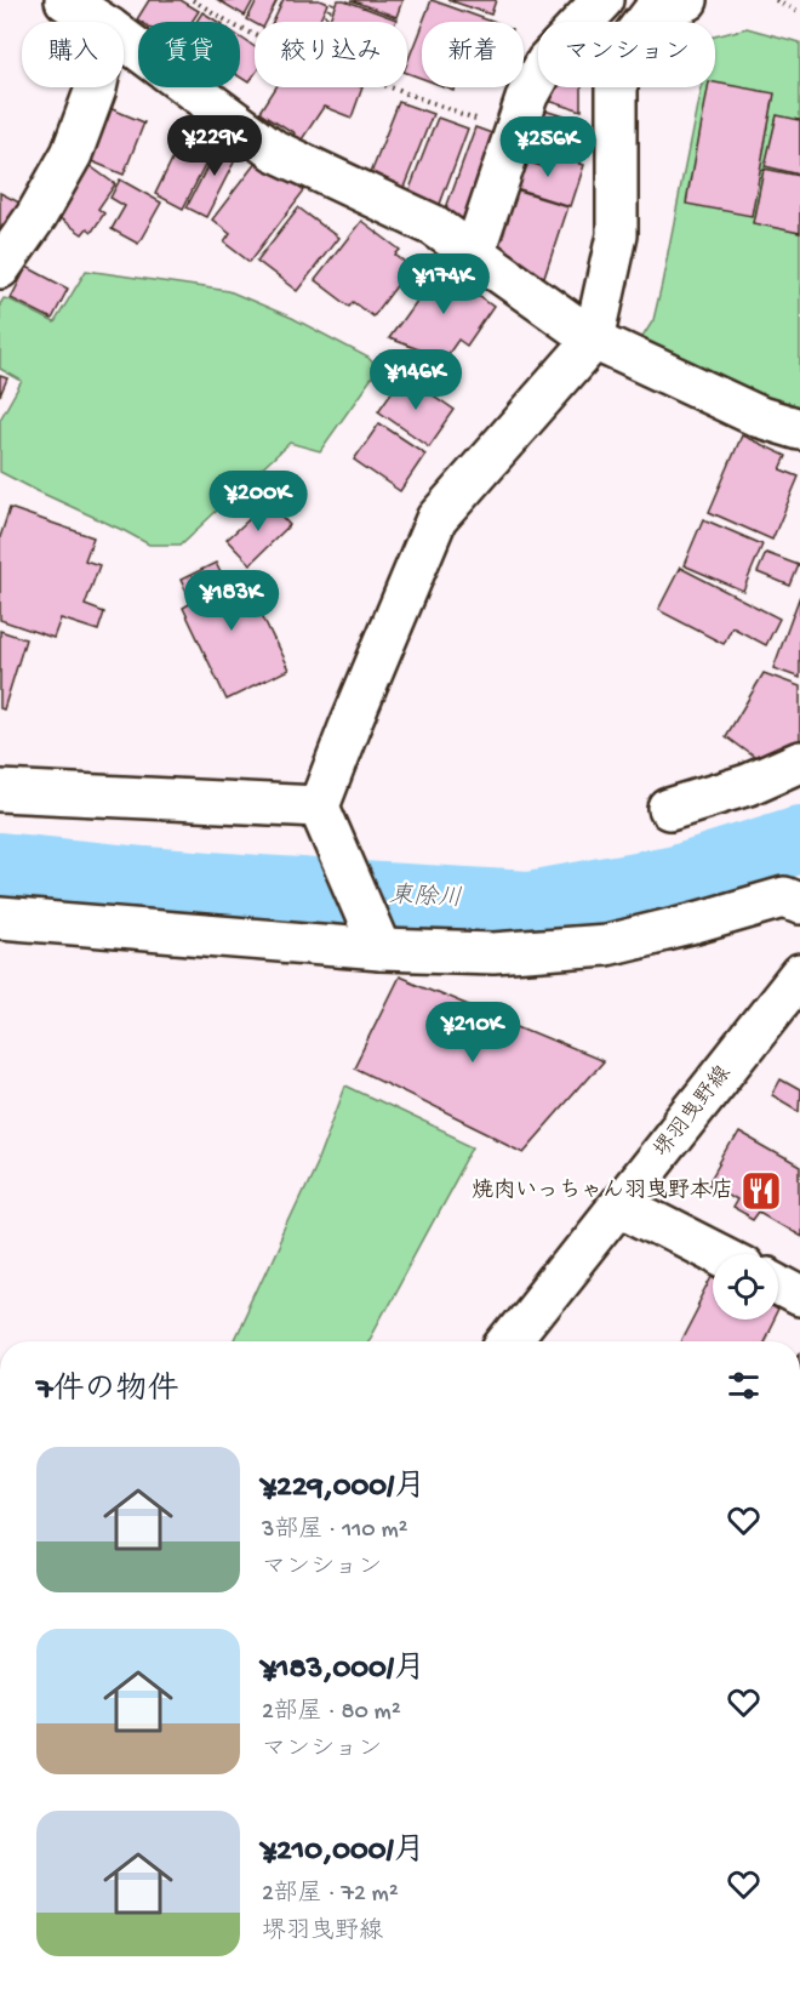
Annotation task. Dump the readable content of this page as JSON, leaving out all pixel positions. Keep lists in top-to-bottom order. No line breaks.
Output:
{"streets":{"street":["堺羽曳野線"]},"water":["東除川"],"places":{"restaurant":["焼肉いっちゃん羽曳野本店"]},"page":{"chip":["購入","賃貸","絞り込み","新着","マンション"],"price":["¥229K","¥256K","¥174K","¥146K","¥200K","¥183K","¥210K"],"heading":"7件の物件","list":[{"name":"¥229,000/月","note":"3部屋 · 110 m² · マンション"},{"name":"¥183,000/月","note":"2部屋 · 80 m² · マンション"},{"name":"¥210,000/月","note":"2部屋 · 72 m² · 堺羽曳野線"}]}}
